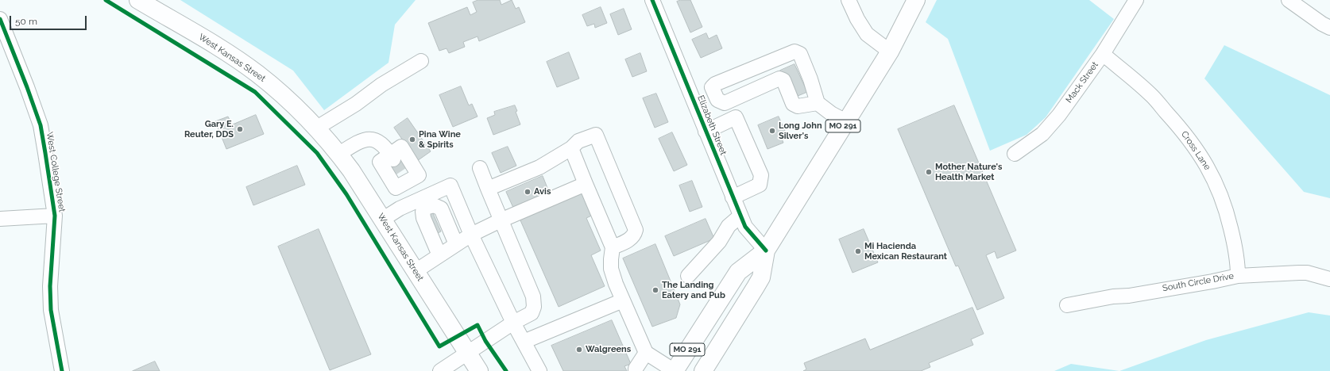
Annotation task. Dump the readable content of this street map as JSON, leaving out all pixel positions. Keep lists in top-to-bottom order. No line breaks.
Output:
{"streets":{"main road":["West Kansas Street","MO 291"],"street":["Mack Street","Elizabeth Street","Cross Lane","West College Street","South Circle Drive"]},"crossings":[["Mack Street","Cross Lane"],["Elizabeth Street","MO 291"],["Cross Lane","South Circle Drive"]],"places":["Gary E. Reuter, DDS","Long John Silver's","Pina Wine & Spirits","Mother Nature's Health Market","Avis","Mi Hacienda Mexican Restaurant","The Landing Eatery and Pub","Walgreens"],"scale_bar":"50 m"}
